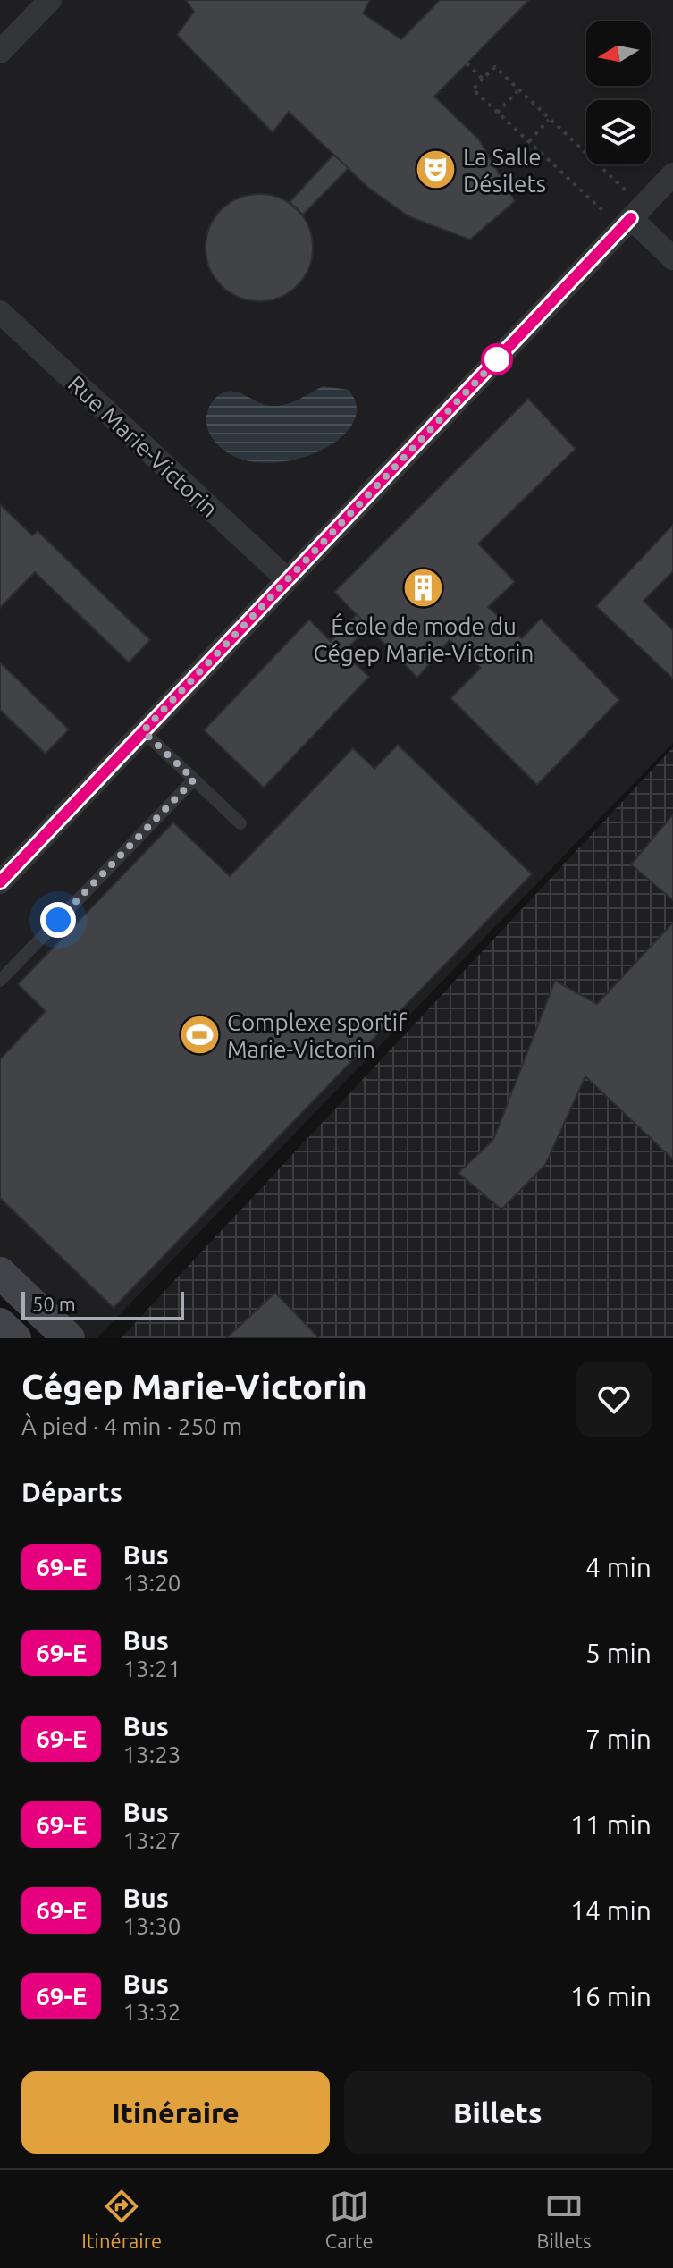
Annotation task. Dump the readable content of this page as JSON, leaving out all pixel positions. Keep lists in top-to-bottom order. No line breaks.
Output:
{"streets":{"street":["Rue Marie-Victorin"]},"places":{"theatre":["La Salle Désilets"],"building":["École de mode du Cégep Marie-Victorin"],"sports":["Complexe sportif Marie-Victorin"]},"lines":["bus line 69-E"],"scale_bar":"50 m","north":"left","page":{"scale":"50 m","heading":[["Cégep Marie-Victorin","À pied · 4 min · 250 m"],"Départs"],"list":[{"mark":"69-E","name":"Bus","note":"13:20","value":"4 min"},{"mark":"69-E","name":"Bus","note":"13:21","value":"5 min"},{"mark":"69-E","name":"Bus","note":"13:23","value":"7 min"},{"mark":"69-E","name":"Bus","note":"13:27","value":"11 min"},{"mark":"69-E","name":"Bus","note":"13:30","value":"14 min"},{"mark":"69-E","name":"Bus","note":"13:32","value":"16 min"}],"buttons":["Itinéraire","Billets"],"tabs":["Itinéraire","Carte","Billets"]}}
